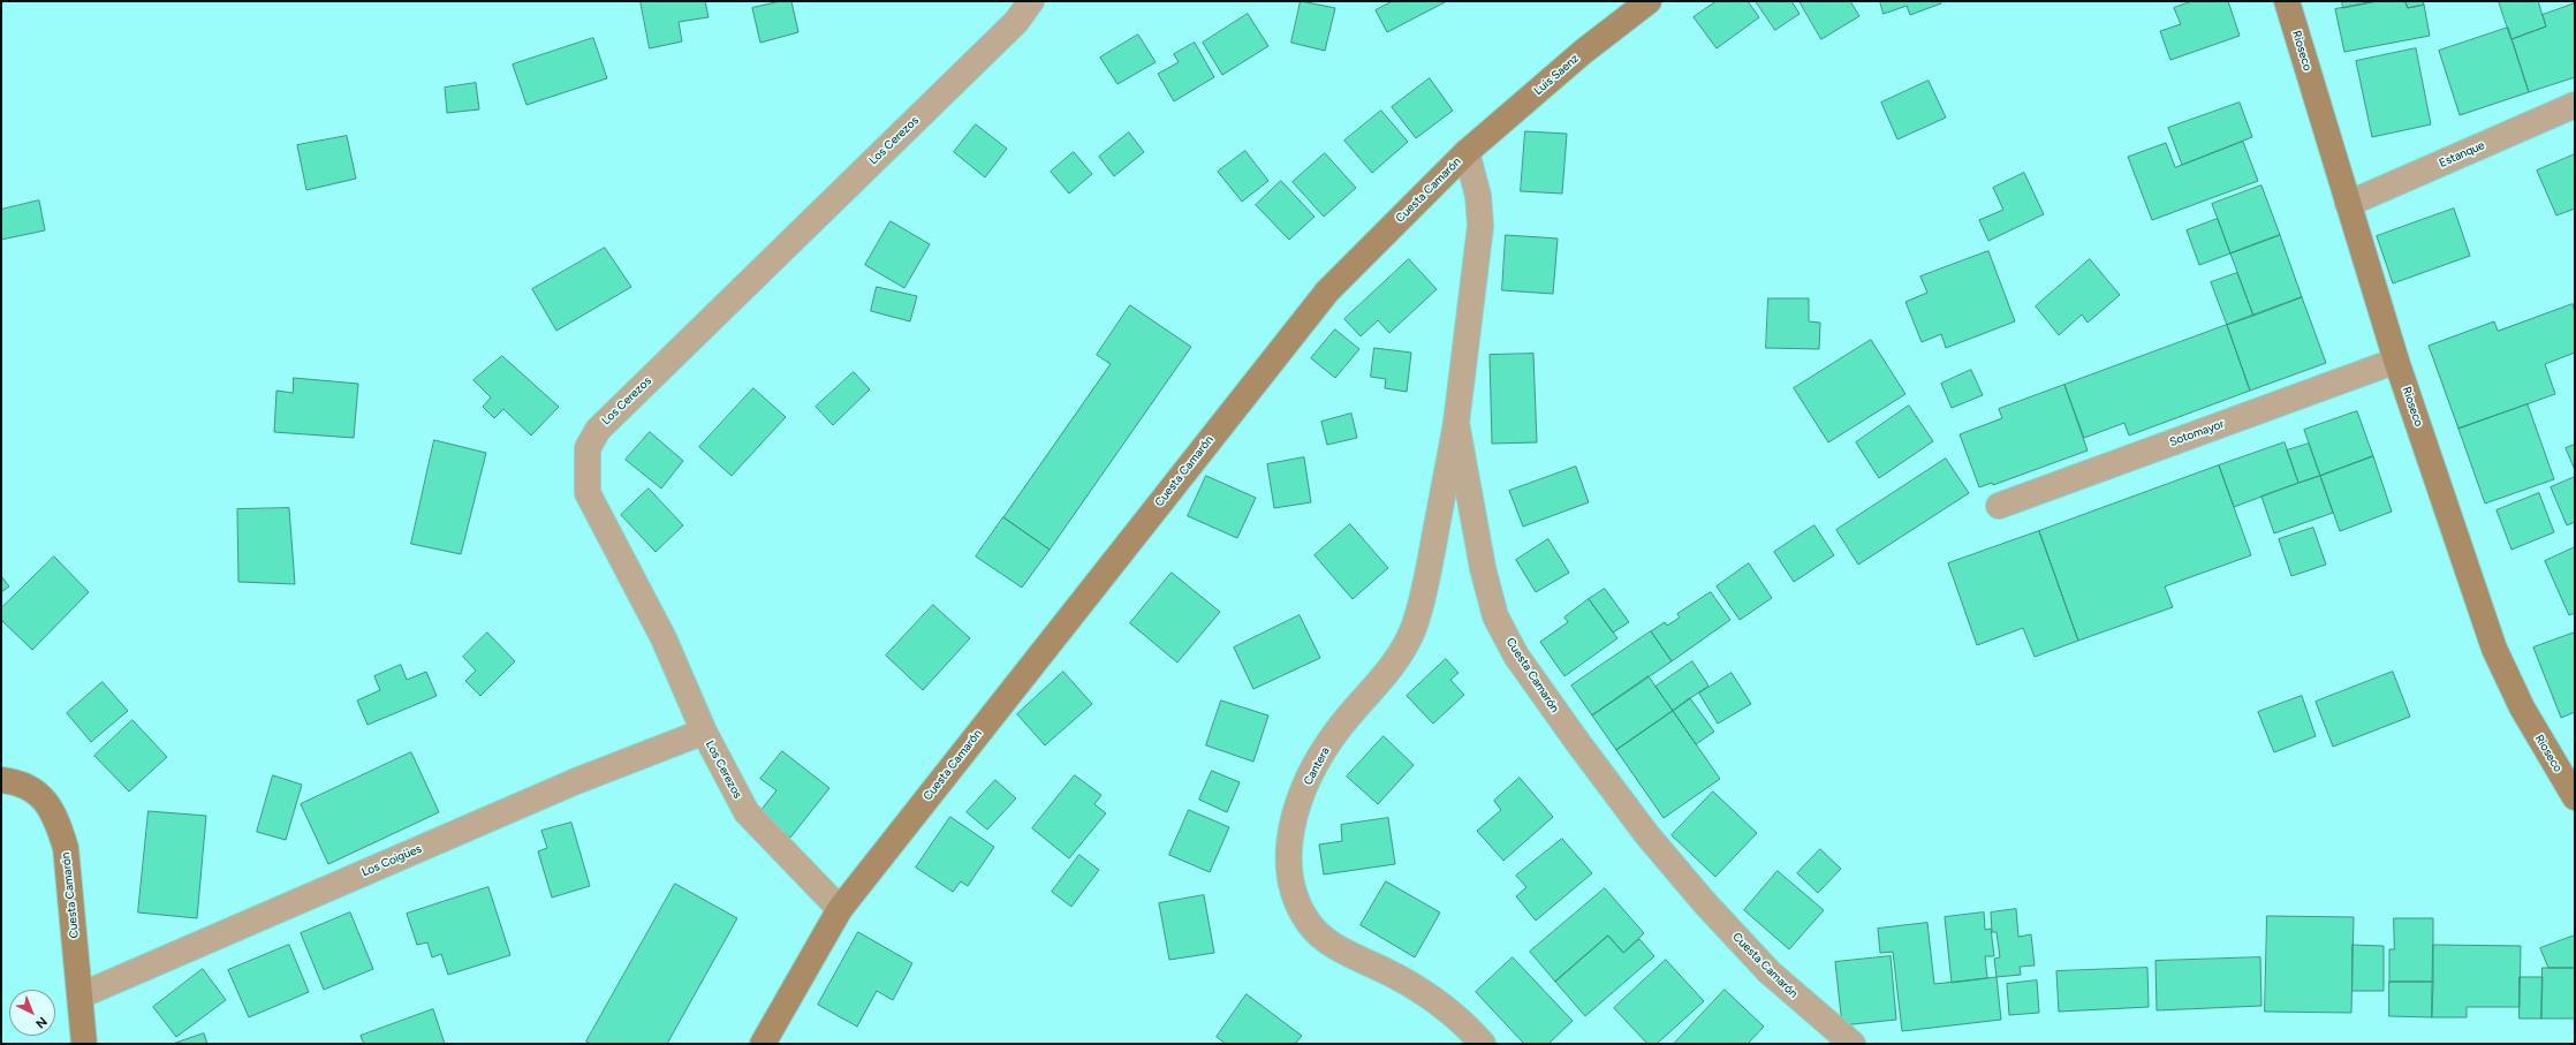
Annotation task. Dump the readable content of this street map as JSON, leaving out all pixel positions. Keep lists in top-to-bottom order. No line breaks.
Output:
{"streets":{"main road":["Rioseco","Luis Saenz","Cuesta Camarón"],"street":["Los Cerezos","Estanque","Sotomayor","Cantera","Los Coigües"]},"crossings":[["Rioseco","Estanque"],["Rioseco","Sotomayor"],["Luis Saenz","Cuesta Camarón"],["Los Cerezos","Cuesta Camarón"],["Los Cerezos","Los Coigües"],["Cuesta Camarón","Cantera"],["Cuesta Camarón","Los Coigües"]],"north":"bottom right"}
